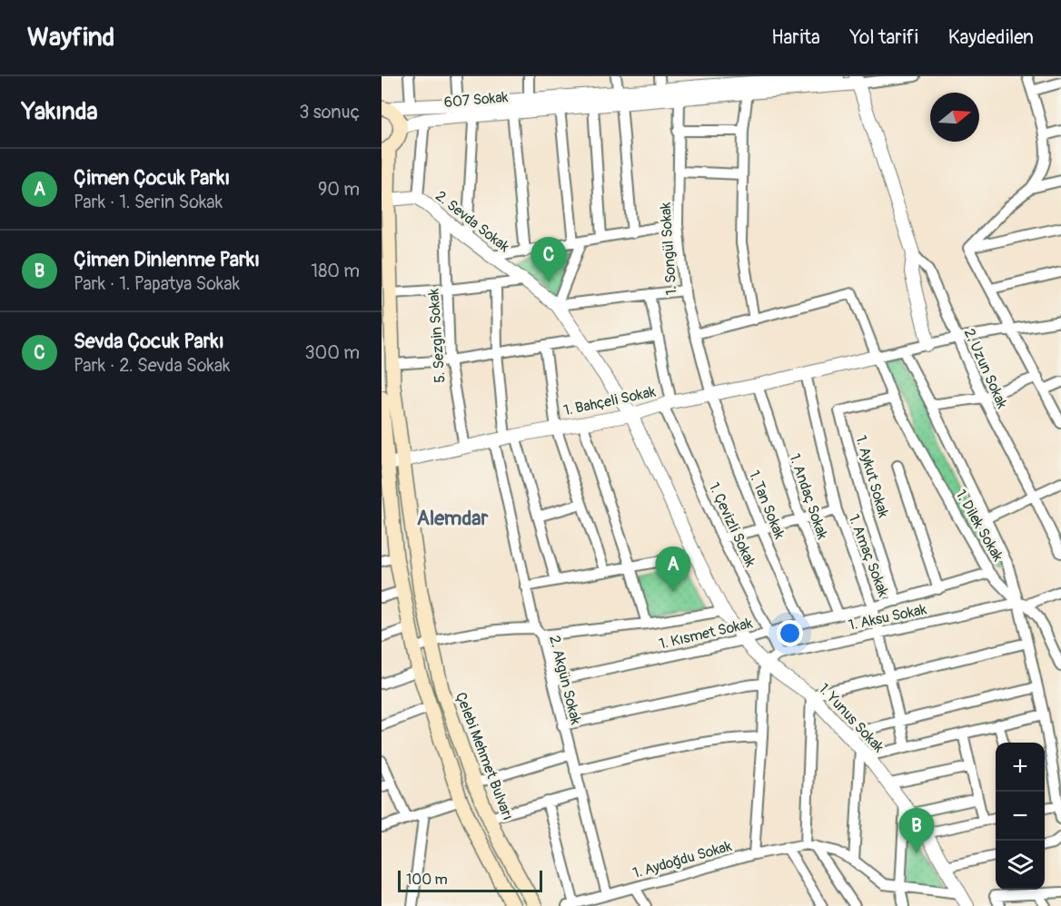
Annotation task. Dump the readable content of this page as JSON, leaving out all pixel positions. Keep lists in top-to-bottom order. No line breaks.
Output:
{"streets":{"main road":["Çelebi Mehmet Bulvarı"],"street":["607 Sokak","2. Sevda Sokak","1. Songül Sokak","5. Sezgin Sokak","2. Uzun Sokak","1. Bahçeli Sokak","1. Aykut Sokak","1. Andaç Sokak","1. Tan Sokak","1. Çevizli Sokak","1. Dilek Sokak","1. Amaç Sokak","1. Aksu Sokak","1. Kısmet Sokak","2. Akgün Sokak","1. Yunus Sokak","1. Aydoğdu Sokak"]},"crossings":[["607 Sokak","1. Songül Sokak"],["2. Sevda Sokak","5. Sezgin Sokak"],["2. Sevda Sokak","1. Bahçeli Sokak"],["2. Sevda Sokak","1. Yunus Sokak"],["2. Sevda Sokak","Çelebi Mehmet Bulvarı"],["1. Songül Sokak","1. Bahçeli Sokak"],["1. Songül Sokak","1. Tan Sokak"],["5. Sezgin Sokak","1. Bahçeli Sokak"],["1. Bahçeli Sokak","1. Andaç Sokak"],["1. Bahçeli Sokak","1. Tan Sokak"],["1. Bahçeli Sokak","1. Çevizli Sokak"],["1. Bahçeli Sokak","1. Dilek Sokak"],["1. Bahçeli Sokak","1. Amaç Sokak"],["1. Bahçeli Sokak","2. Akgün Sokak"],["1. Bahçeli Sokak","1. Yunus Sokak"],["1. Bahçeli Sokak","Çelebi Mehmet Bulvarı"],["1. Aykut Sokak","1. Dilek Sokak"],["1. Aykut Sokak","1. Kısmet Sokak"],["1. Andaç Sokak","1. Kısmet Sokak"],["1. Tan Sokak","1. Kısmet Sokak"],["1. Çevizli Sokak","1. Aksu Sokak"],["1. Çevizli Sokak","1. Kısmet Sokak"],["1. Dilek Sokak","1. Aksu Sokak"],["1. Dilek Sokak","1. Kısmet Sokak"],["1. Amaç Sokak","1. Aksu Sokak"],["1. Amaç Sokak","1. Kısmet Sokak"],["1. Aksu Sokak","1. Yunus Sokak"],["1. Kısmet Sokak","2. Akgün Sokak"],["1. Kısmet Sokak","1. Yunus Sokak"],["2. Akgün Sokak","1. Aydoğdu Sokak"]],"districts":["Alemdar"],"scale_bar":"100 m","north":"right","page":{"header":"Wayfind","nav":["Harita","Yol tarifi","Kaydedilen"],"heading":["Yakında","3 sonuç"],"list":[{"mark":"A","name":"Çimen Çocuk Parkı","note":"Park · 1. Serin Sokak","value":"90 m"},{"mark":"B","name":"Çimen Dinlenme Parkı","note":"Park · 1. Papatya Sokak","value":"180 m"},{"mark":"C","name":"Sevda Çocuk Parkı","note":"Park · 2. Sevda Sokak","value":"300 m"}],"pins":["C","A","B"],"map_buttons":["+","−"],"scale":"100 m"}}
